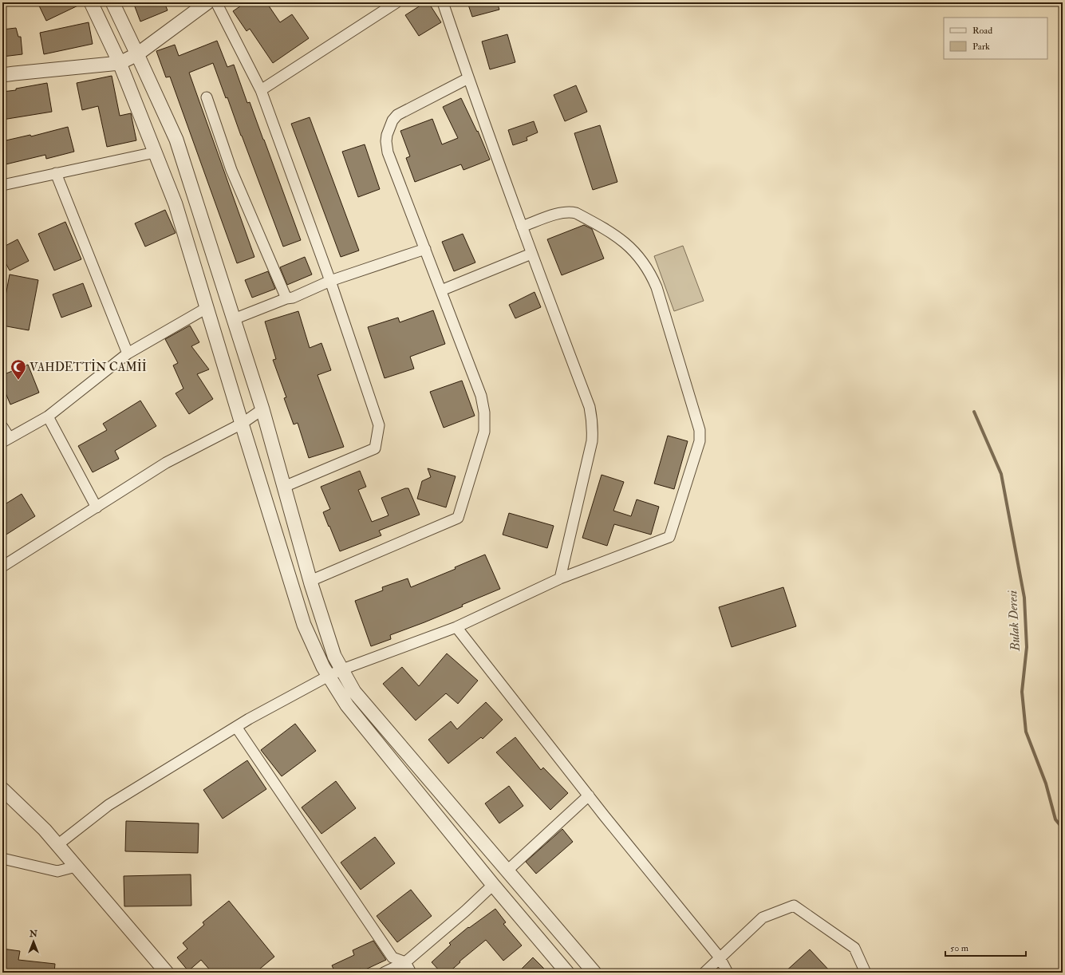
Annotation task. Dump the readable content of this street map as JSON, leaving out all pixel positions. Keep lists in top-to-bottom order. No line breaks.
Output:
{"water":["Bulak Deresi"],"places":{"mosque":["VAHDETTİN CAMİİ"]},"legend":["Road","Park"],"scale_bar":"50 m","north":"top"}
